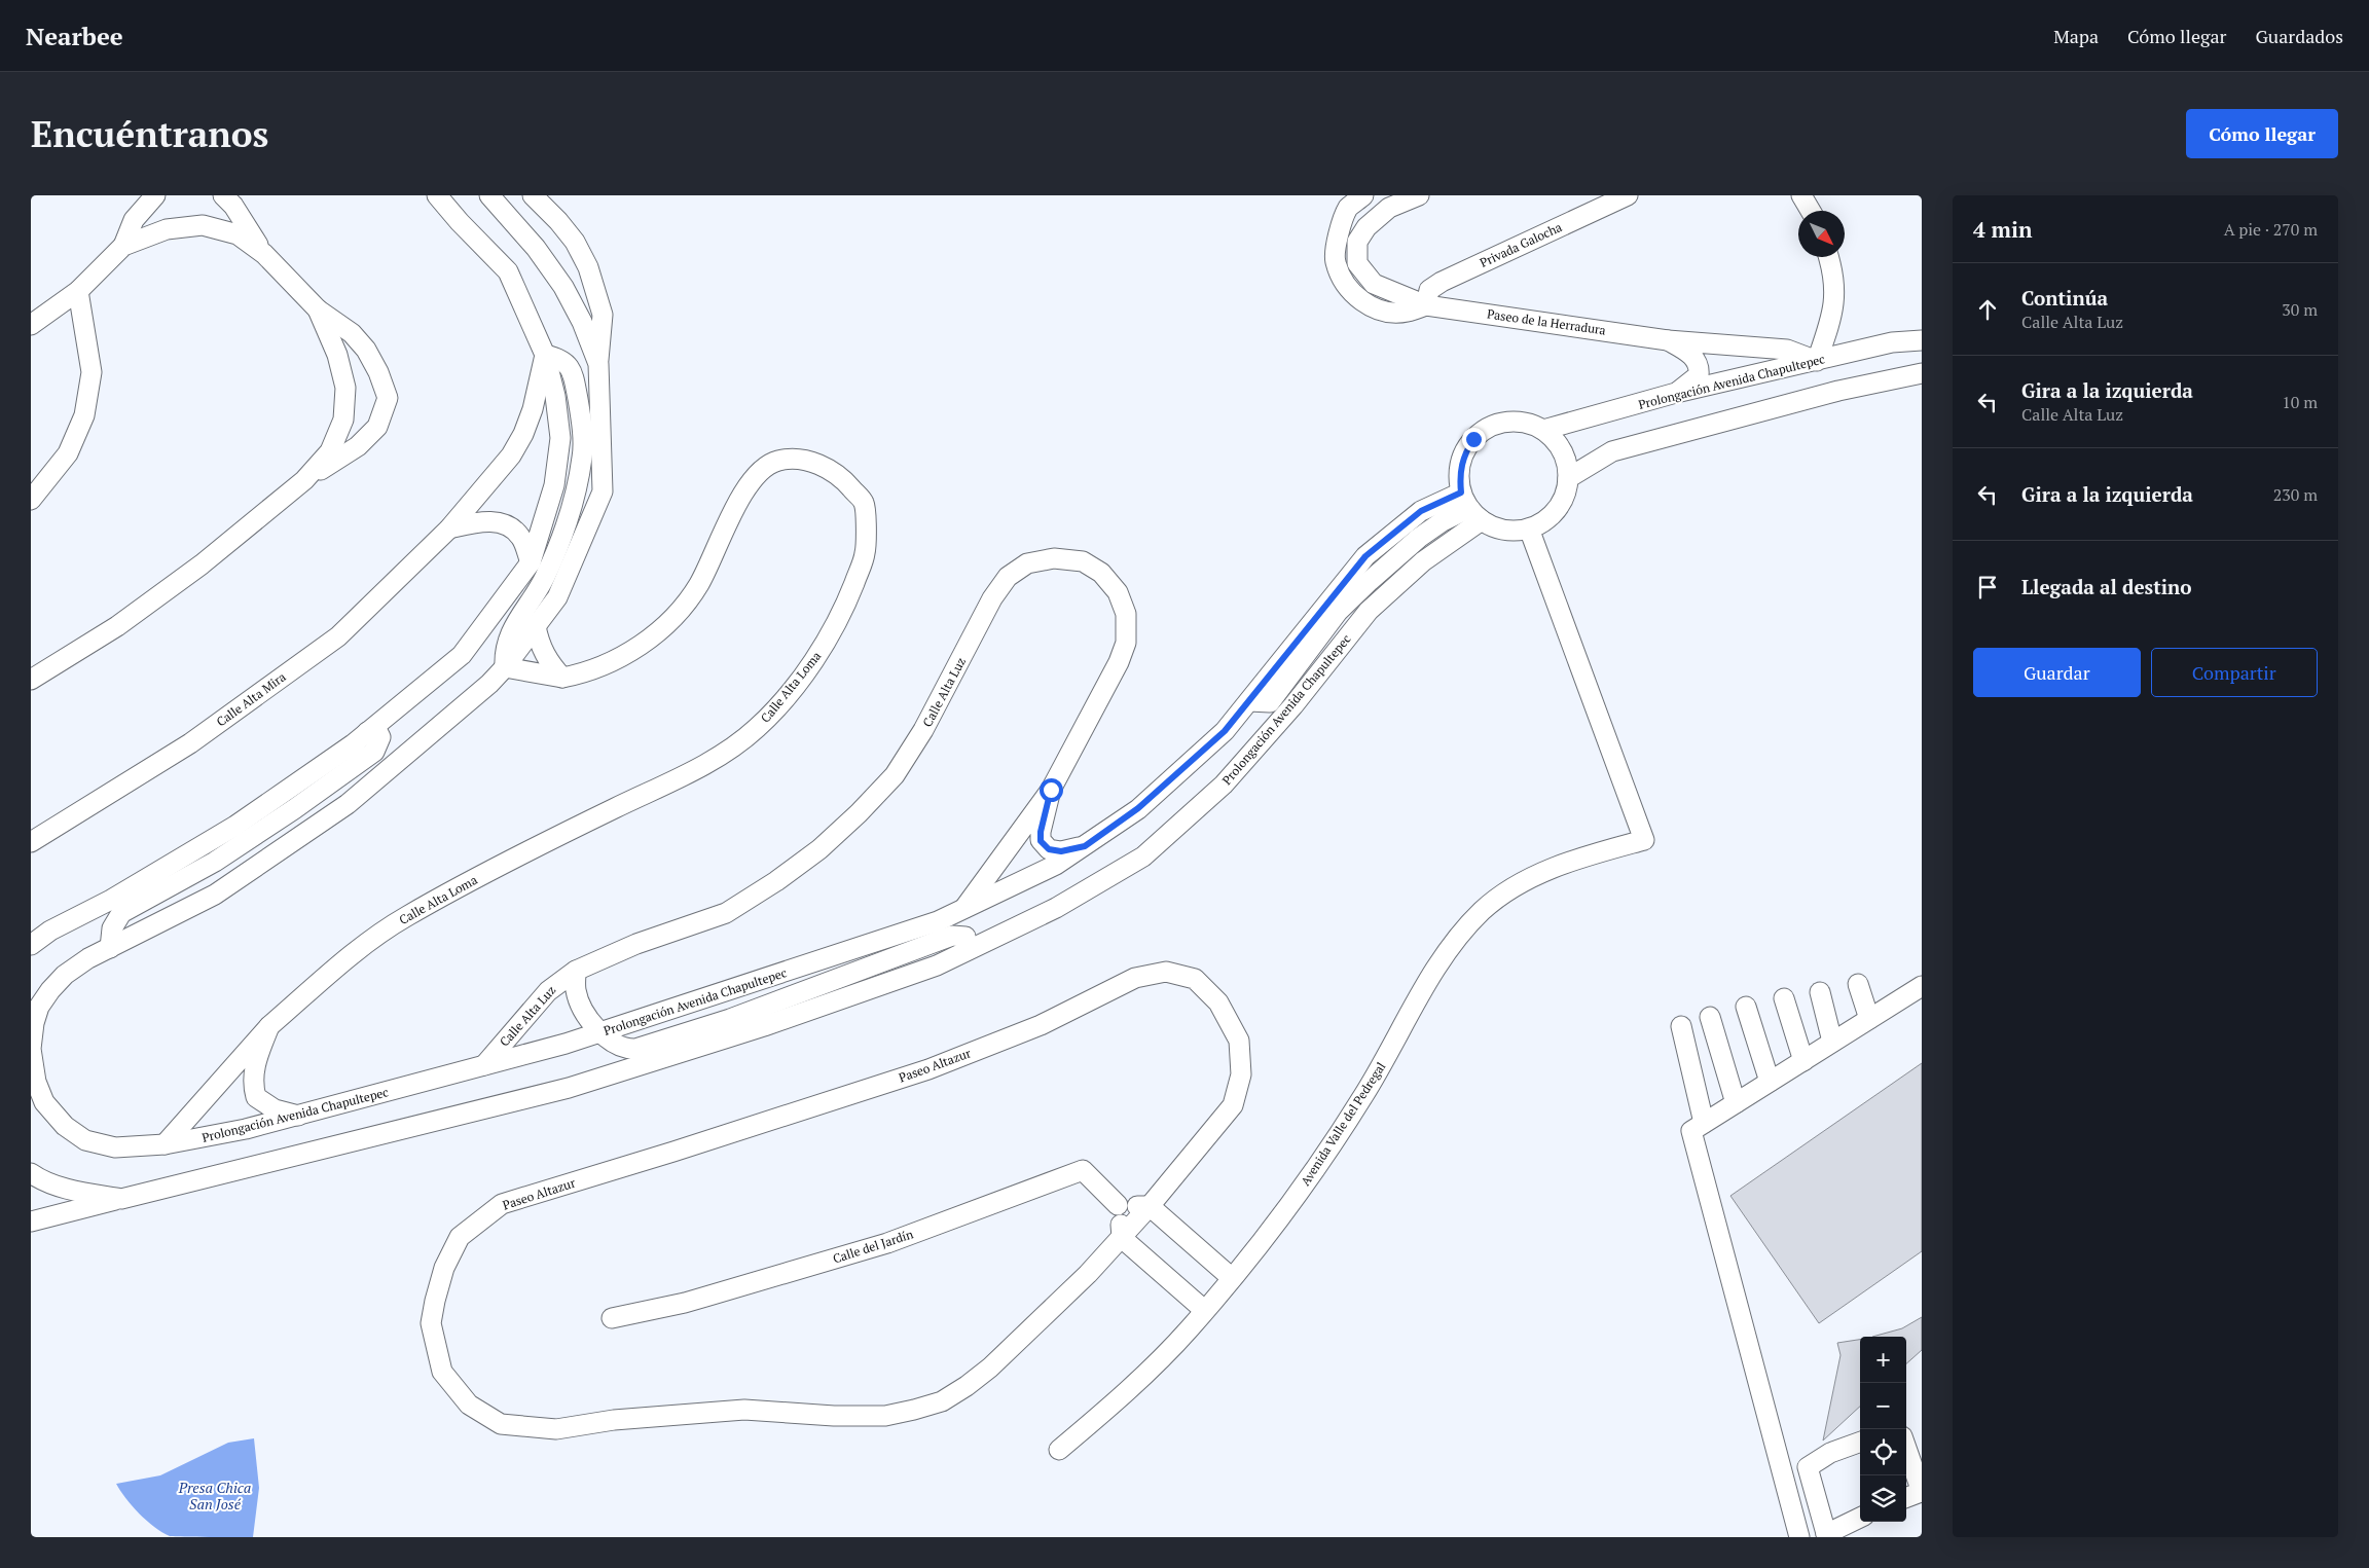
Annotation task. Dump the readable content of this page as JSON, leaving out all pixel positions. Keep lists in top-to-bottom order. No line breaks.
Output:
{"streets":{"street":["Privada Galocha","Paseo de la Herradura","Prolongación Avenida Chapultepec","Calle Alta Loma","Calle Alta Luz","Calle Alta Mira","Paseo Altazur","Avenida Valle del Pedregal","Calle del Jardín"]},"crossings":[["Privada Galocha","Paseo de la Herradura"],["Paseo de la Herradura","Prolongación Avenida Chapultepec"],["Prolongación Avenida Chapultepec","Calle Alta Loma"],["Prolongación Avenida Chapultepec","Calle Alta Luz"],["Prolongación Avenida Chapultepec","Avenida Valle del Pedregal"]],"water":["Presa Chica San José"],"north":"bottom right","page":{"header":"Nearbee","nav":["Mapa","Cómo llegar","Guardados"],"buttons":["Cómo llegar",["Guardar","Compartir"]],"title":"Encuéntranos","heading":["4 min","A pie · 270 m"],"list":[["Continúa","Calle Alta Luz","30 m"],["Gira a la izquierda","Calle Alta Luz","10 m"],["Gira a la izquierda","230 m"],"Llegada al destino"],"map_buttons":["+","−"]}}
